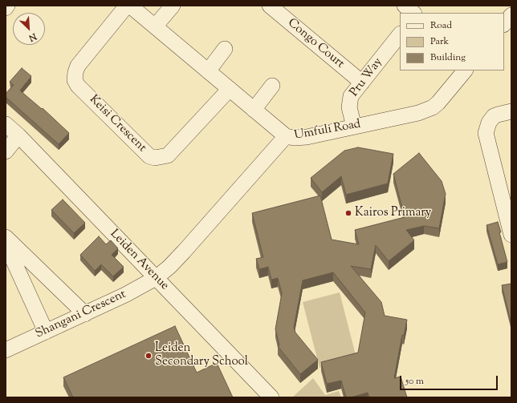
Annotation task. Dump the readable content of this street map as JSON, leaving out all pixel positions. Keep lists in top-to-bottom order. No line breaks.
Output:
{"streets":{"street":["Congo Court","Pru Way","Keisi Crescent","Umfuli Road","Leiden Avenue","Shangani Crescent"]},"crossings":[["Congo Court","Pru Way"],["Pru Way","Umfuli Road"],["Umfuli Road","Leiden Avenue"],["Umfuli Road","Shangani Crescent"],["Leiden Avenue","Shangani Crescent"]],"places":["Kairos Primary","Leiden Secondary School"],"legend":["Road","Park","Building"],"scale_bar":"50 m","north":"bottom right"}
